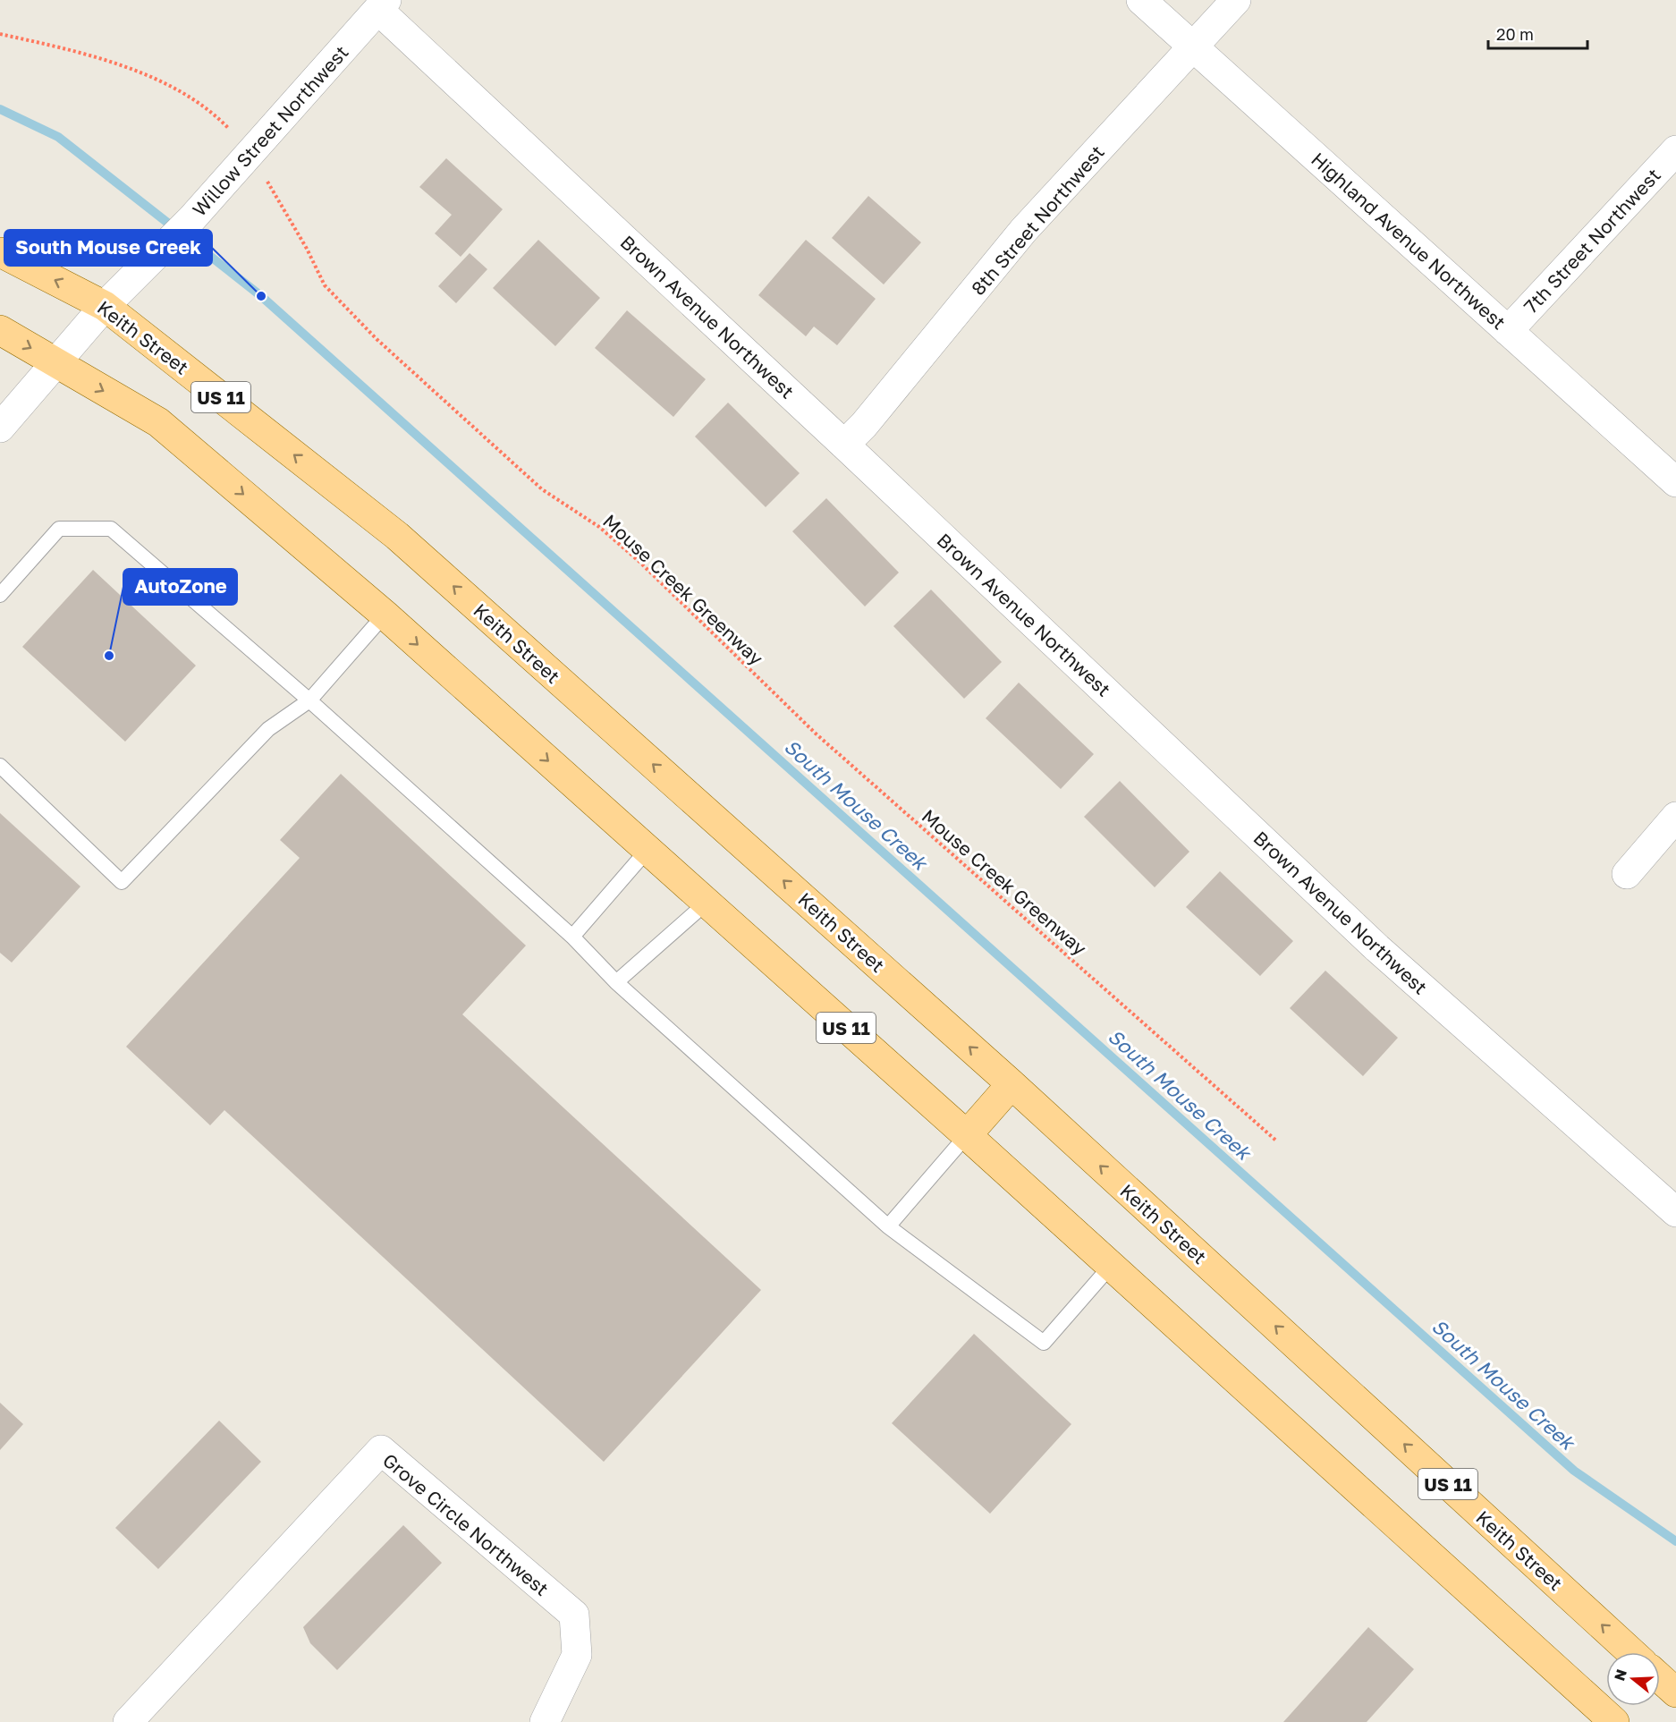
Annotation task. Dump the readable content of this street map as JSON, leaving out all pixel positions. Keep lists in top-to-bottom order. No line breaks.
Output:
{"streets":{"main road":["Keith Street","US 11"],"street":["Willow Street Northwest","8th Street Northwest","Highland Avenue Northwest","7th Street Northwest","Brown Avenue Northwest","Grove Circle Northwest"],"path":["Mouse Creek Greenway"]},"crossings":[["Willow Street Northwest","Brown Avenue Northwest"],["Willow Street Northwest","Keith Street"],["Willow Street Northwest","US 11"],["Willow Street Northwest","Mouse Creek Greenway"],["8th Street Northwest","Highland Avenue Northwest"],["8th Street Northwest","Brown Avenue Northwest"],["Highland Avenue Northwest","7th Street Northwest"]],"water":["South Mouse Creek"],"places":["South Mouse Creek","AutoZone"],"scale_bar":"20 m","north":"left"}
